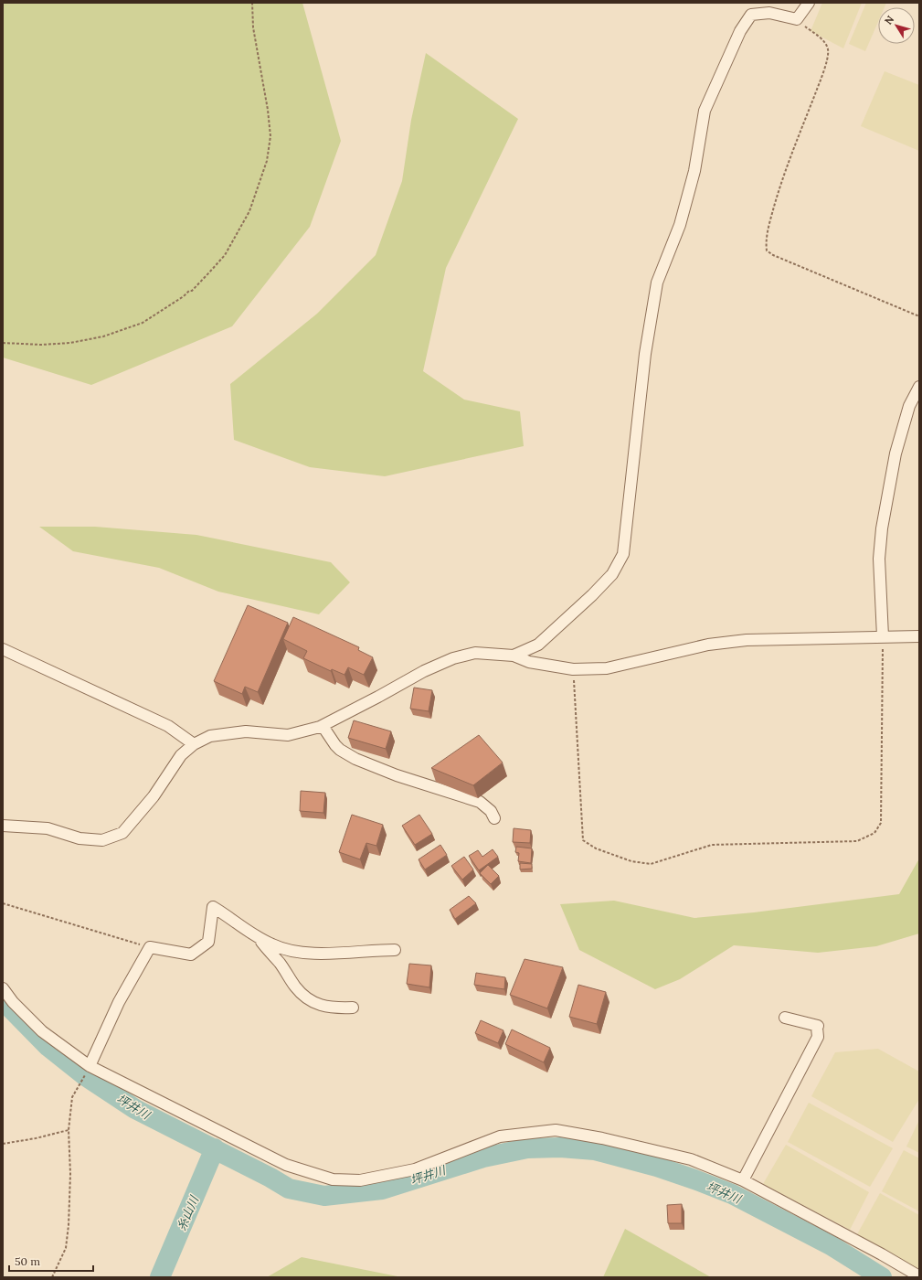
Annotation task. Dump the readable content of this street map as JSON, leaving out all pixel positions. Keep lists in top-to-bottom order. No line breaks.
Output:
{"water":["坪井川","糸山川"],"scale_bar":"50 m","north":"top left"}
